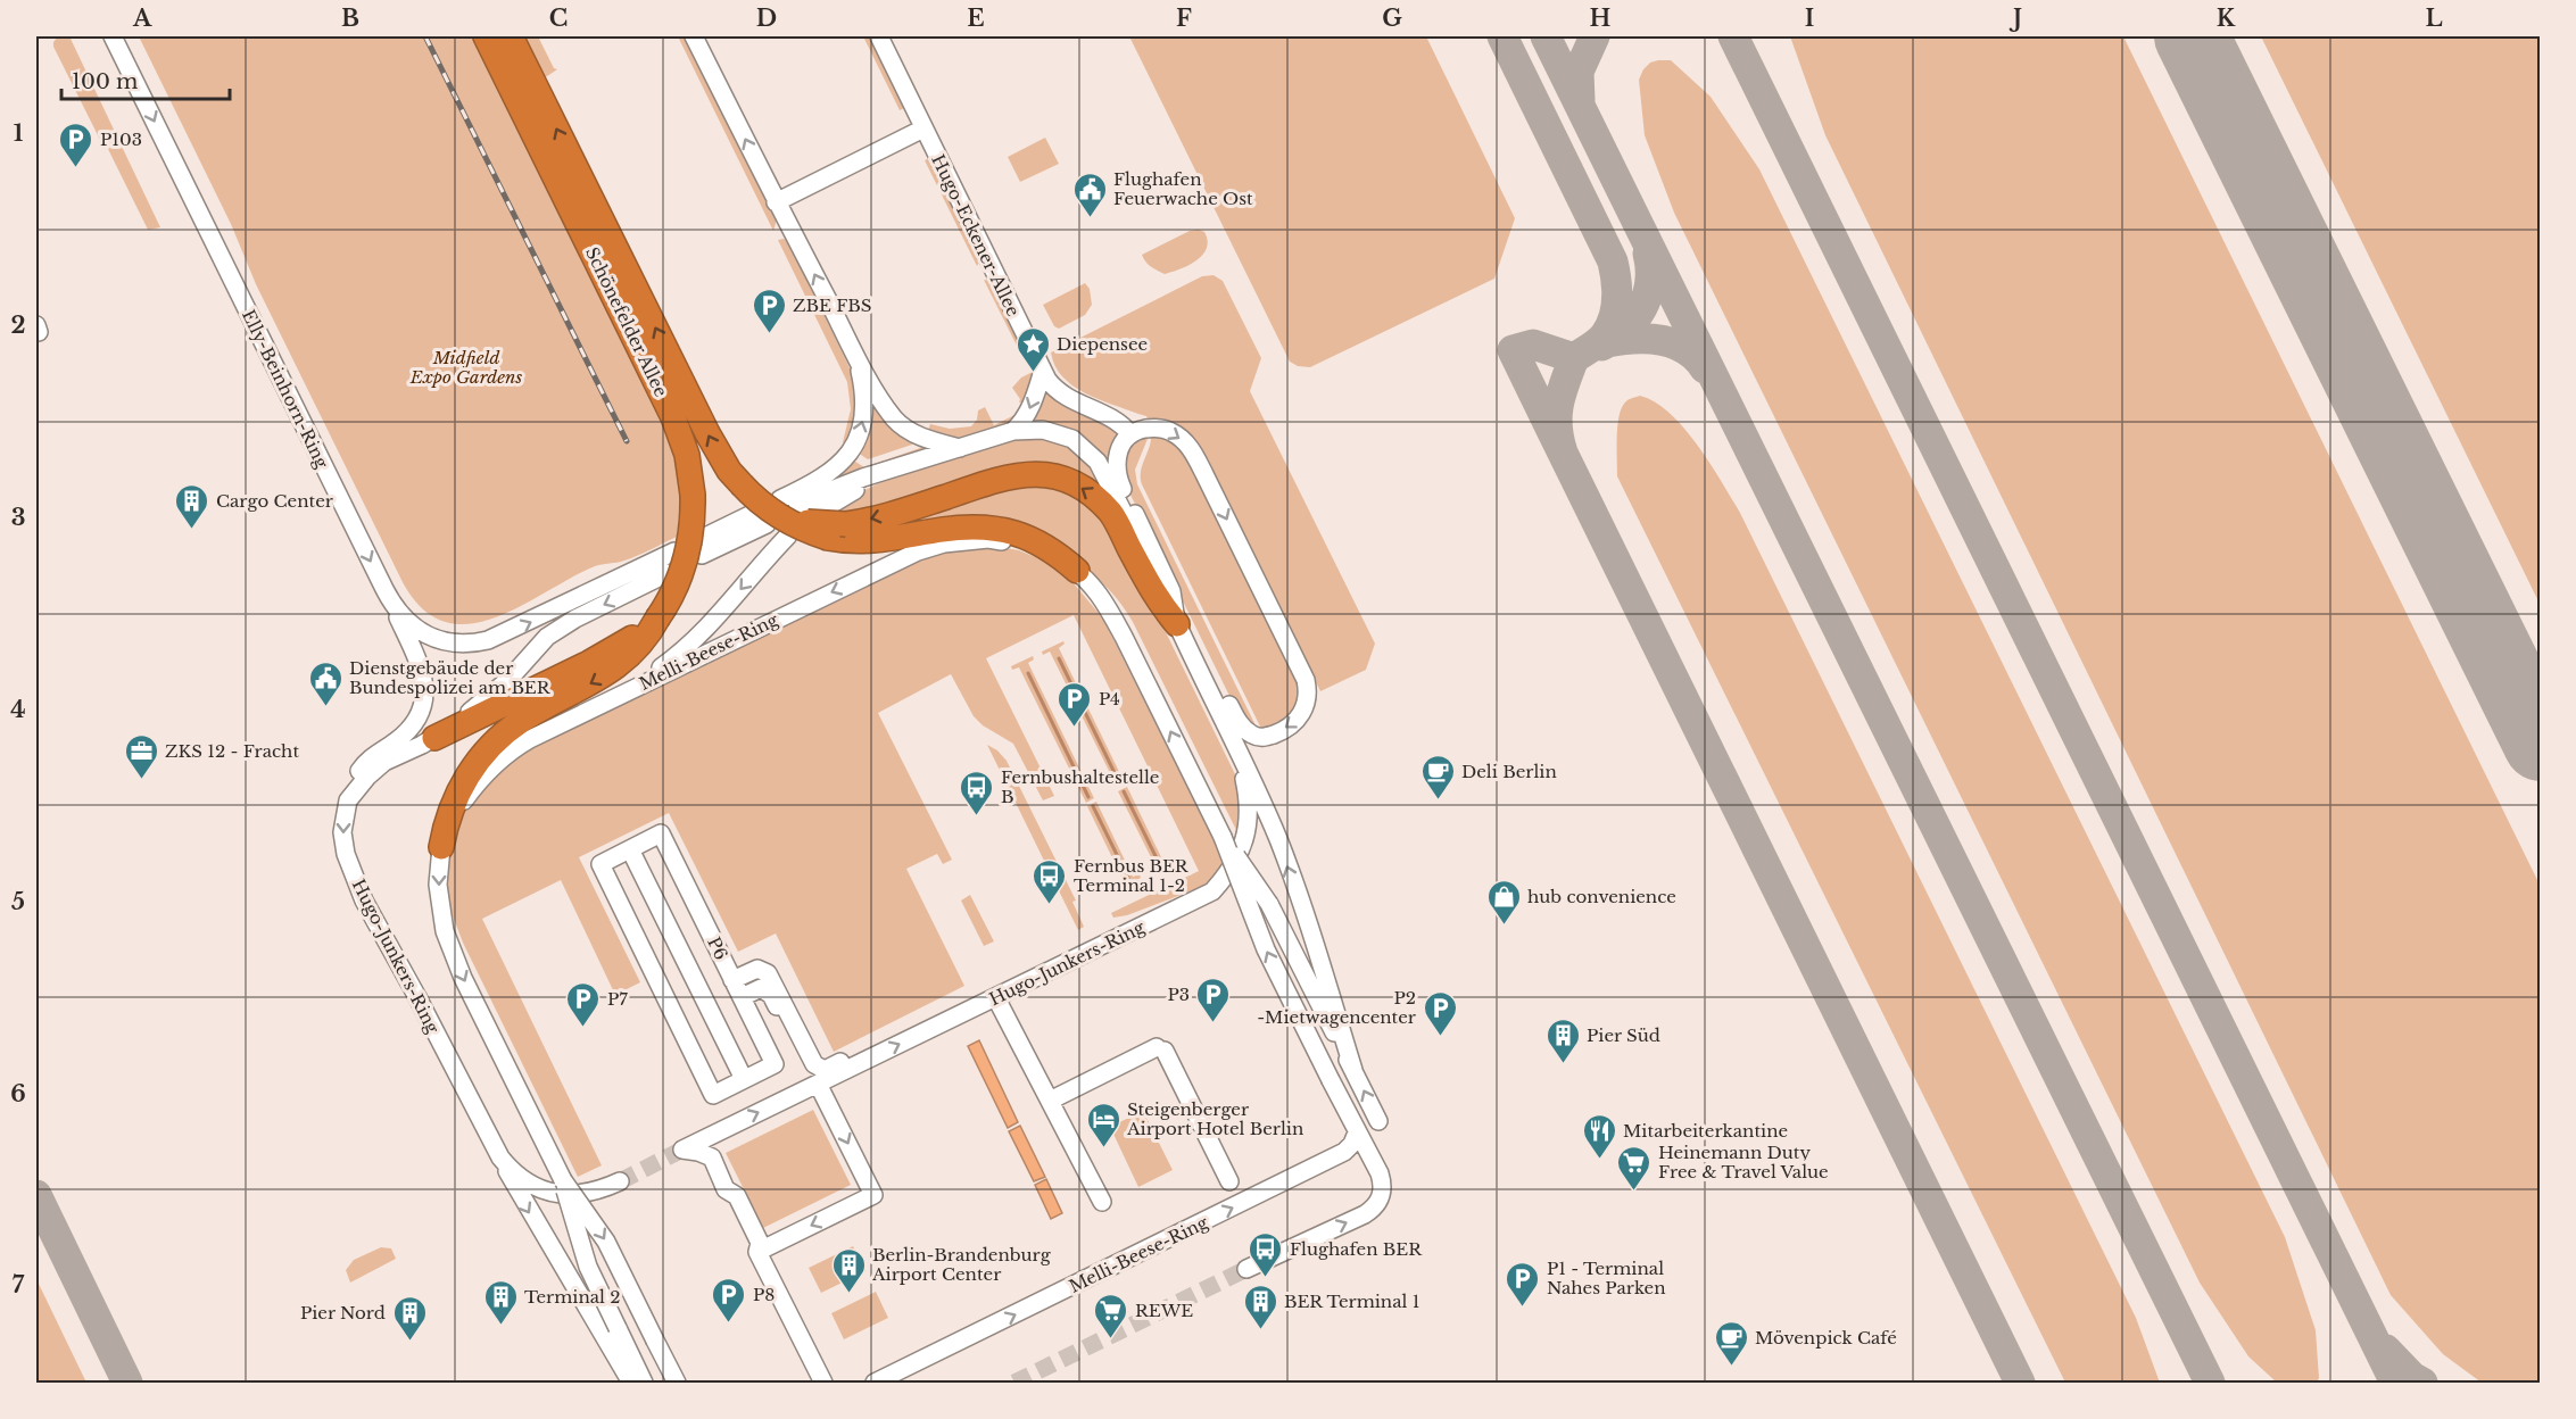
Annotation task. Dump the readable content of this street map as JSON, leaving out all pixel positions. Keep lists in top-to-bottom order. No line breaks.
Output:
{"streets":{"highway":["Schönefelder Allee"],"street":["Hugo-Eckener-Allee","Elly-Beinhorn-Ring","Melli-Beese-Ring","P6","Hugo-Junkers-Ring"]},"crossings":[["Hugo-Eckener-Allee","Hugo-Junkers-Ring"],["Schönefelder Allee","Melli-Beese-Ring"],["Schönefelder Allee","Hugo-Junkers-Ring"],["Elly-Beinhorn-Ring","Hugo-Junkers-Ring"],["Melli-Beese-Ring","Hugo-Junkers-Ring"]],"one_way":["Elly-Beinhorn-Ring"],"parks":["Midfield Expo Gardens"],"places":{"parking":["P103","ZBE FBS","P4","P3","P7","P2 -Mietwagencenter","P1 - Terminal Nahes Parken","P8"],"public building":["Flughafen Feuerwache Ost","Dienstgebäude der Bundespolizei am BER"],"place":["Diepensee"],"building":["Cargo Center","Pier Süd","Berlin-Brandenburg Airport Center","Terminal 2","BER Terminal 1","Pier Nord"],"office":["ZKS 12 - Fracht"],"cafe":["Deli Berlin","Mövenpick Café"],"bus stop":["Fernbushaltestelle B","Fernbus BER Terminal 1-2","Flughafen BER"],"shop":["hub convenience"],"hotel":["Steigenberger Airport Hotel Berlin"],"restaurant":["Mitarbeiterkantine"],"supermarket":["Heinemann Duty Free & Travel Value","REWE"]},"scale_bar":"100 m","grid":{"columns":["A","B","C","D","E","F","G","H","I","J","K","L"],"rows":["1","2","3","4","5","6","7"]}}
